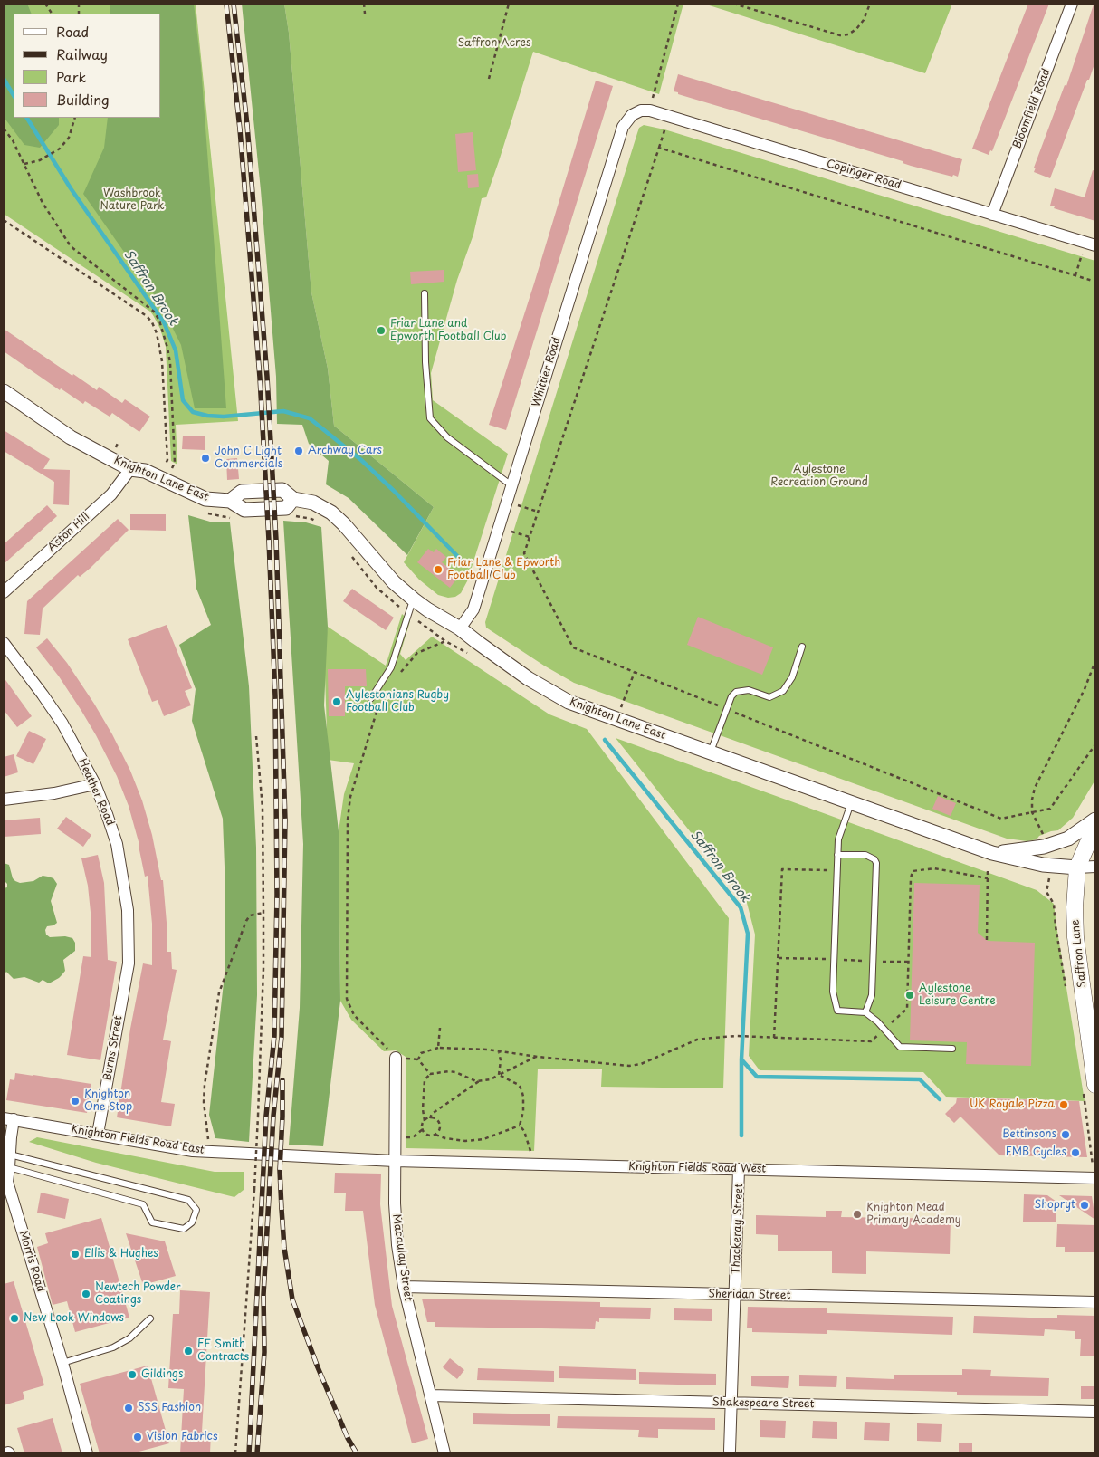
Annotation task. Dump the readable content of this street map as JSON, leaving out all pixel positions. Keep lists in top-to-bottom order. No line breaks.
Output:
{"streets":{"main road":["Saffron Lane"],"street":["Bloomfield Road","Copinger Road","Whittier Road","Knighton Lane East","Aston Hill","Heather Road","Burns Street","Knighton Fields Road East","Knighton Fields Road West","Thackeray Street","Macaulay Street","Morris Road","Sheridan Street","Shakespeare Street"]},"crossings":[["Bloomfield Road","Copinger Road"],["Copinger Road","Whittier Road"],["Whittier Road","Knighton Lane East"],["Knighton Lane East","Aston Hill"],["Knighton Lane East","Saffron Lane"],["Heather Road","Burns Street"],["Burns Street","Knighton Fields Road East"],["Knighton Fields Road East","Knighton Fields Road West"],["Knighton Fields Road East","Morris Road"],["Knighton Fields Road West","Thackeray Street"],["Knighton Fields Road West","Macaulay Street"],["Thackeray Street","Sheridan Street"],["Thackeray Street","Shakespeare Street"],["Macaulay Street","Sheridan Street"],["Macaulay Street","Shakespeare Street"]],"water":["Saffron Brook"],"parks":["Saffron Acres","Washbrook Nature Park","Aylestone Recreation Ground"],"places":["Friar Lane and Epworth Football Club","Archway Cars","John C Light Commercials","Friar Lane & Epworth Football Club","Aylestonians Rugby Football Club","Aylestone Leisure Centre","Knighton One Stop","UK Royale Pizza","Bettinsons","FMB Cycles","Shopryt","Knighton Mead Primary Academy","Ellis & Hughes","Newtech Powder Coatings","New Look Windows","EE Smith Contracts","Gildings","SSS Fashion","Vision Fabrics"],"legend":["Road","Railway","Park","Building"]}
